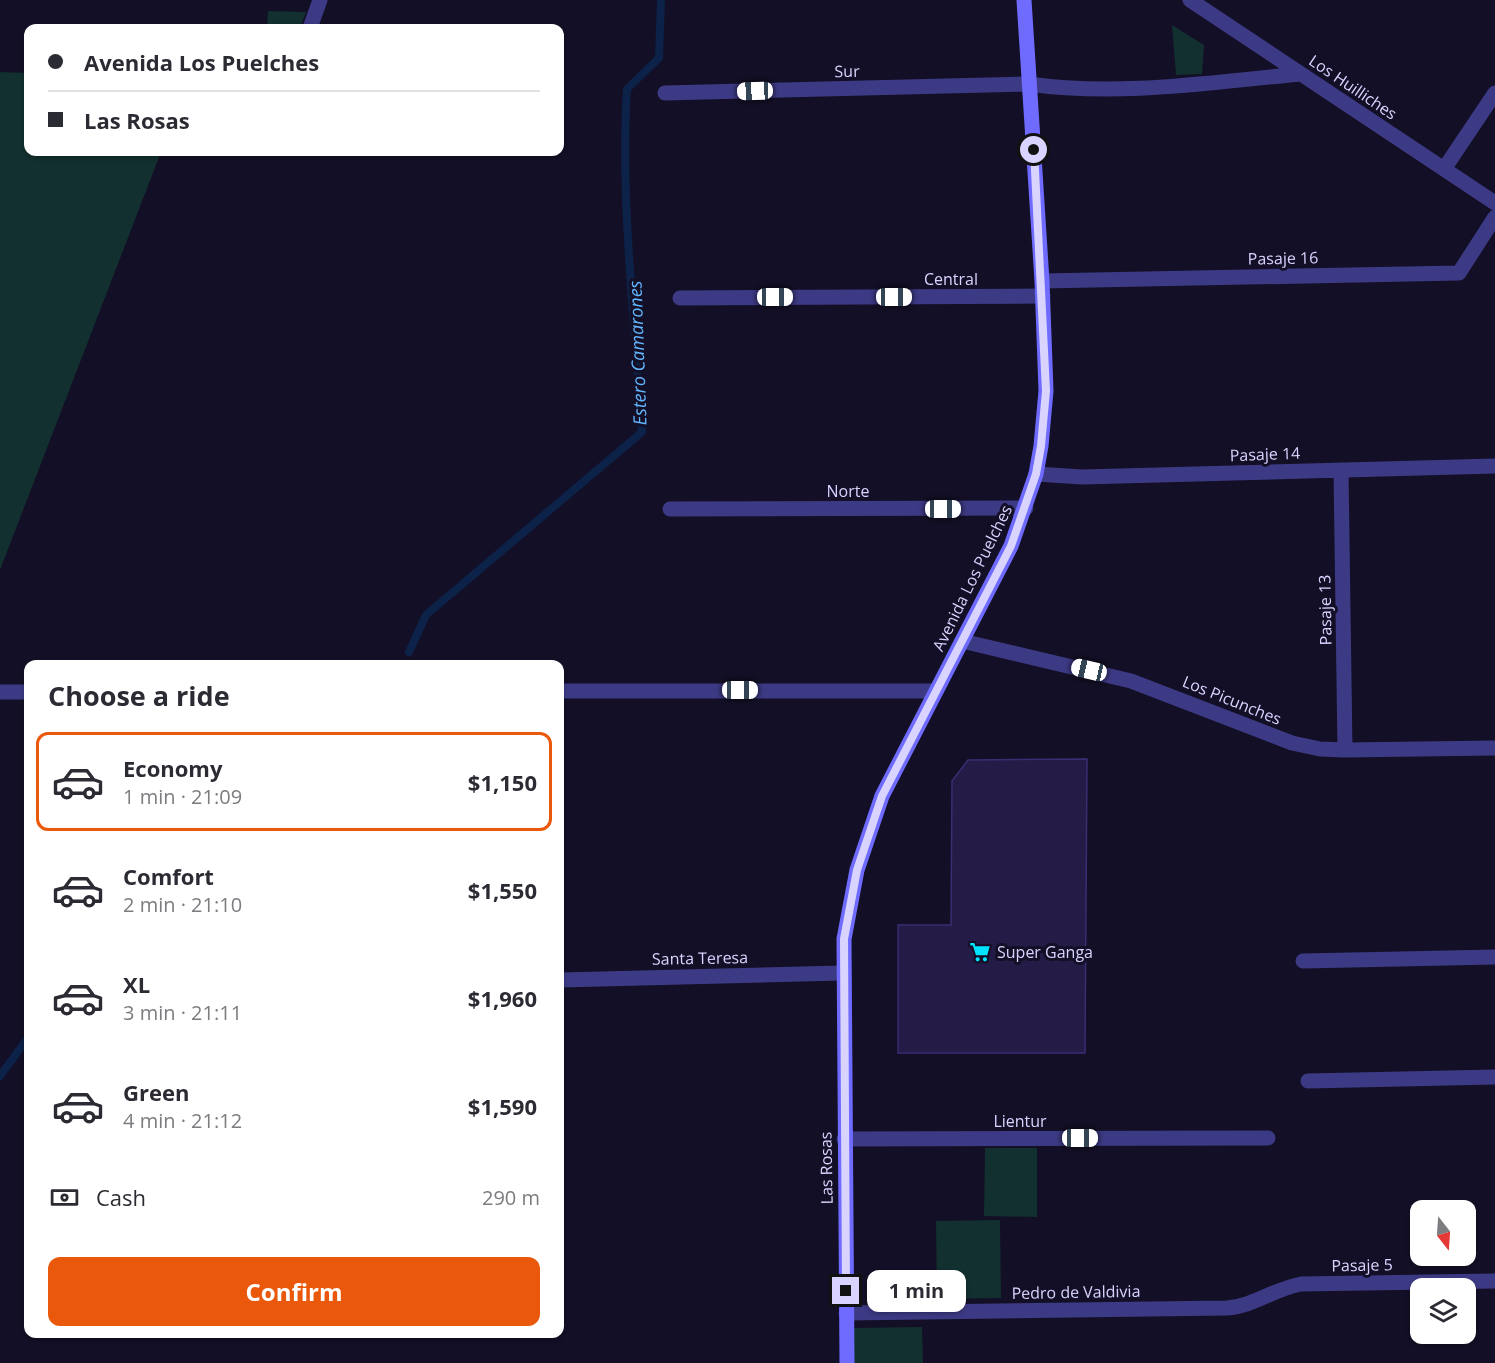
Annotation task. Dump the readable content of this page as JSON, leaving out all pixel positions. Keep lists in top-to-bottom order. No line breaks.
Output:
{"streets":{"main road":["Avenida Los Puelches","Las Rosas"],"street":["Sur","Los Huilliches","Pasaje 16","Central","Pasaje 14","Norte","Pasaje 13","Los Picunches","Santa Teresa","Lientur","Pasaje 5","Pedro de Valdivia"]},"crossings":[["Sur","Los Huilliches"],["Sur","Avenida Los Puelches"],["Pasaje 16","Central"],["Pasaje 16","Avenida Los Puelches"],["Central","Avenida Los Puelches"],["Pasaje 14","Avenida Los Puelches"],["Pasaje 14","Pasaje 13"],["Norte","Avenida Los Puelches"],["Avenida Los Puelches","Los Picunches"],["Avenida Los Puelches","Santa Teresa"],["Avenida Los Puelches","Las Rosas"],["Pasaje 13","Los Picunches"],["Santa Teresa","Las Rosas"],["Lientur","Las Rosas"],["Las Rosas","Pedro de Valdivia"],["Pasaje 5","Pedro de Valdivia"]],"water":["Estero Camarones"],"places":{"supermarket":["Super Ganga"]},"north":"bottom","page":{"banner":["Avenida Los Puelches","Las Rosas"],"heading":"Choose a ride","list":[{"name":"Economy","note":"1 min · 21:09","value":"$1,150"},{"name":"Comfort","note":"2 min · 21:10","value":"$1,550"},{"name":"XL","note":"3 min · 21:11","value":"$1,960"},{"name":"Green","note":"4 min · 21:12","value":"$1,590"}],"pay":["Cash","290 m"],"buttons":"Confirm","bubble":"1 min"}}
